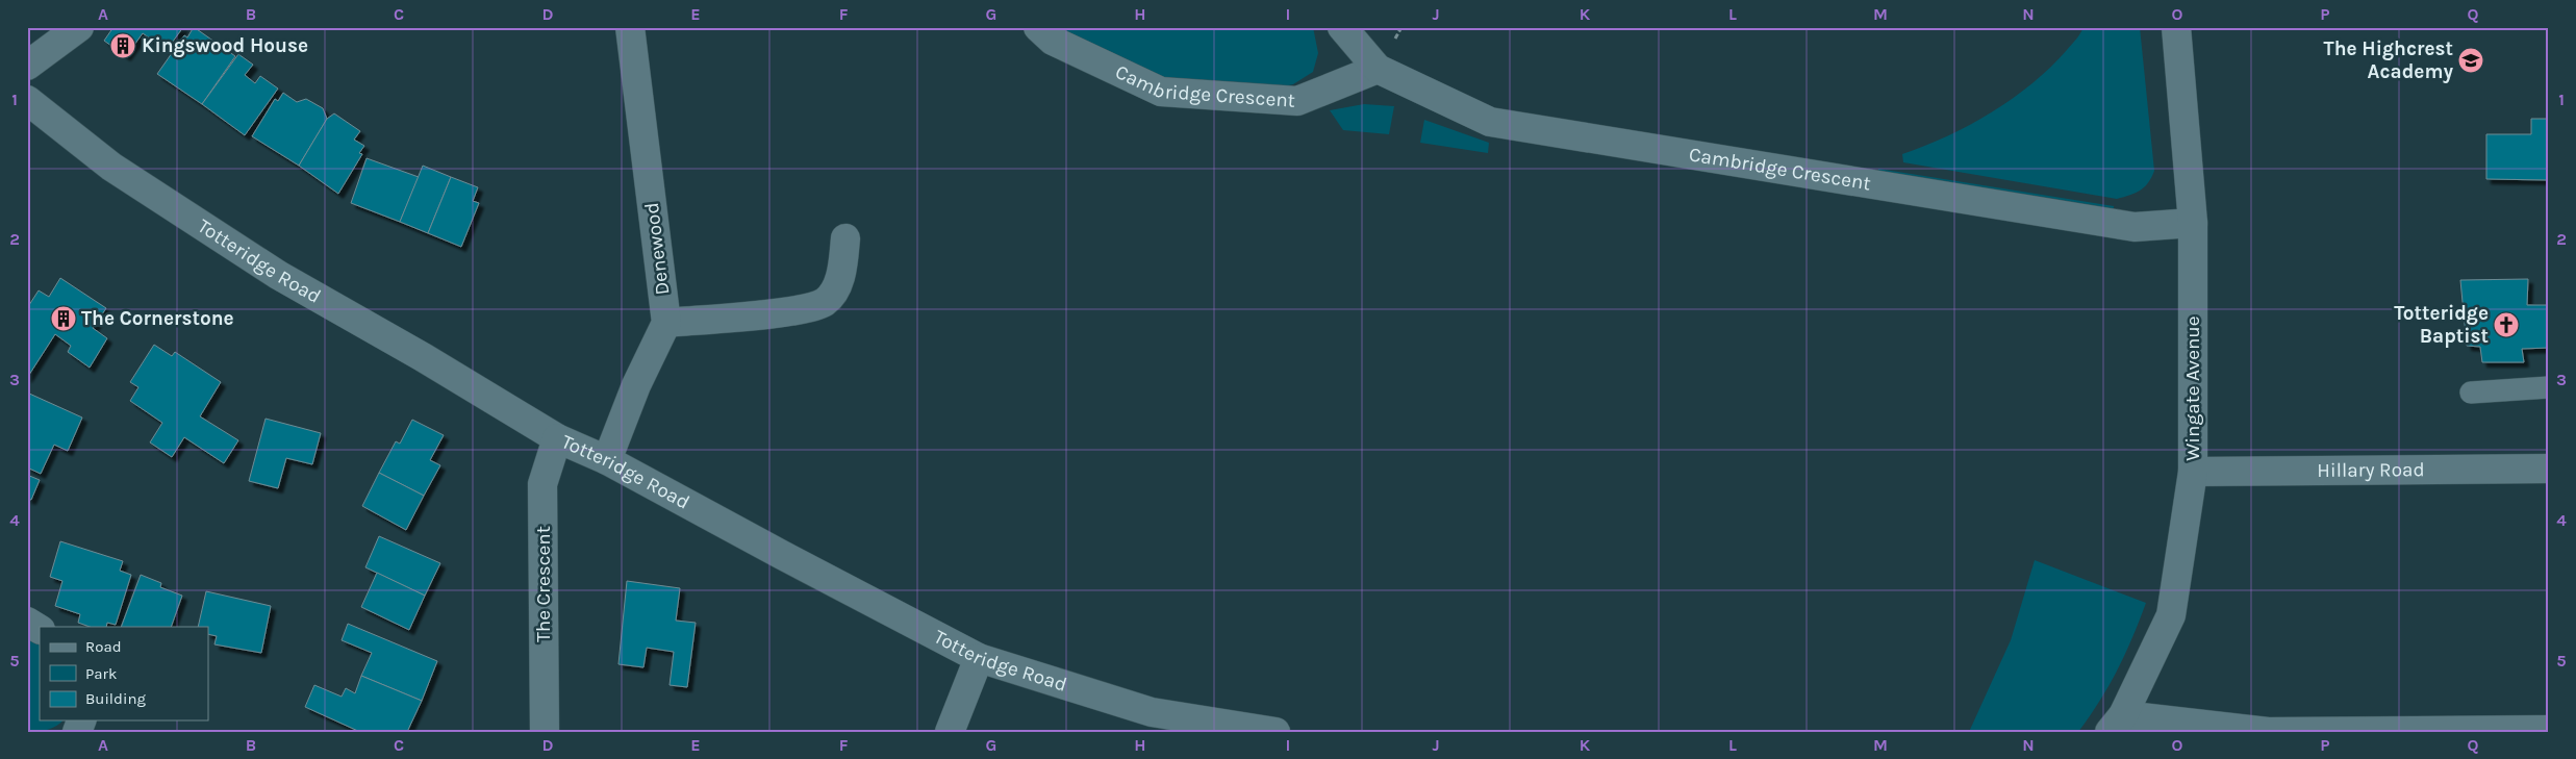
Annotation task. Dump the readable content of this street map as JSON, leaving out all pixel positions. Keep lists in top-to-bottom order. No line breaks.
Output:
{"streets":{"street":["Cambridge Crescent","Denewood","Totteridge Road","Wingate Avenue","Hillary Road","The Crescent"]},"crossings":[["Cambridge Crescent","Wingate Avenue"],["Denewood","Totteridge Road"],["Totteridge Road","The Crescent"],["Wingate Avenue","Hillary Road"]],"places":{"building":["Kingswood House","The Cornerstone"],"school or university":["The Highcrest Academy"],"church":["Totteridge Baptist"]},"legend":["Road","Park","Building"],"grid":{"columns":["A","B","C","D","E","F","G","H","I","J","K","L","M","N","O","P","Q"],"rows":["1","2","3","4","5"]}}
